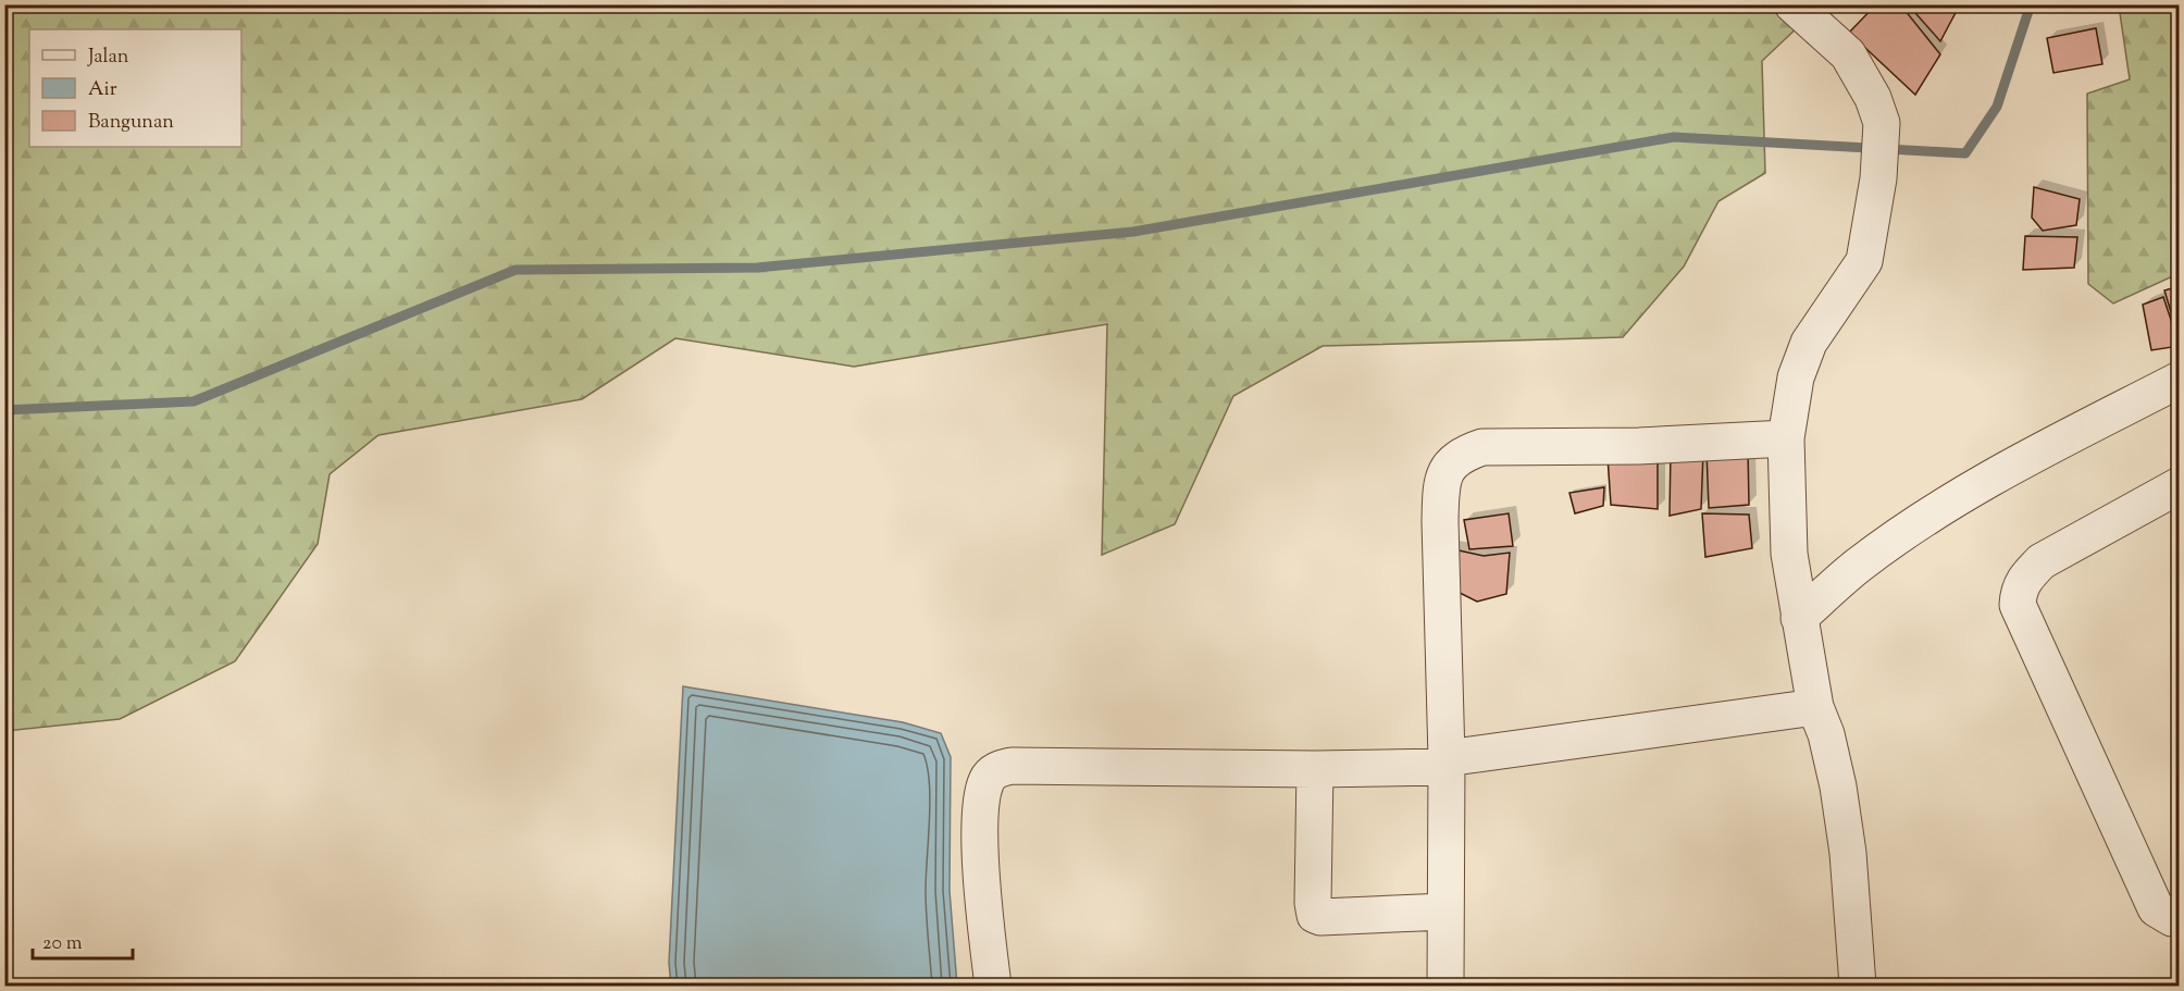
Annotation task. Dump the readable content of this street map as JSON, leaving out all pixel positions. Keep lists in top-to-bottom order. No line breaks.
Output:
{"legend":["Jalan","Air","Bangunan"],"scale_bar":"20 m"}
